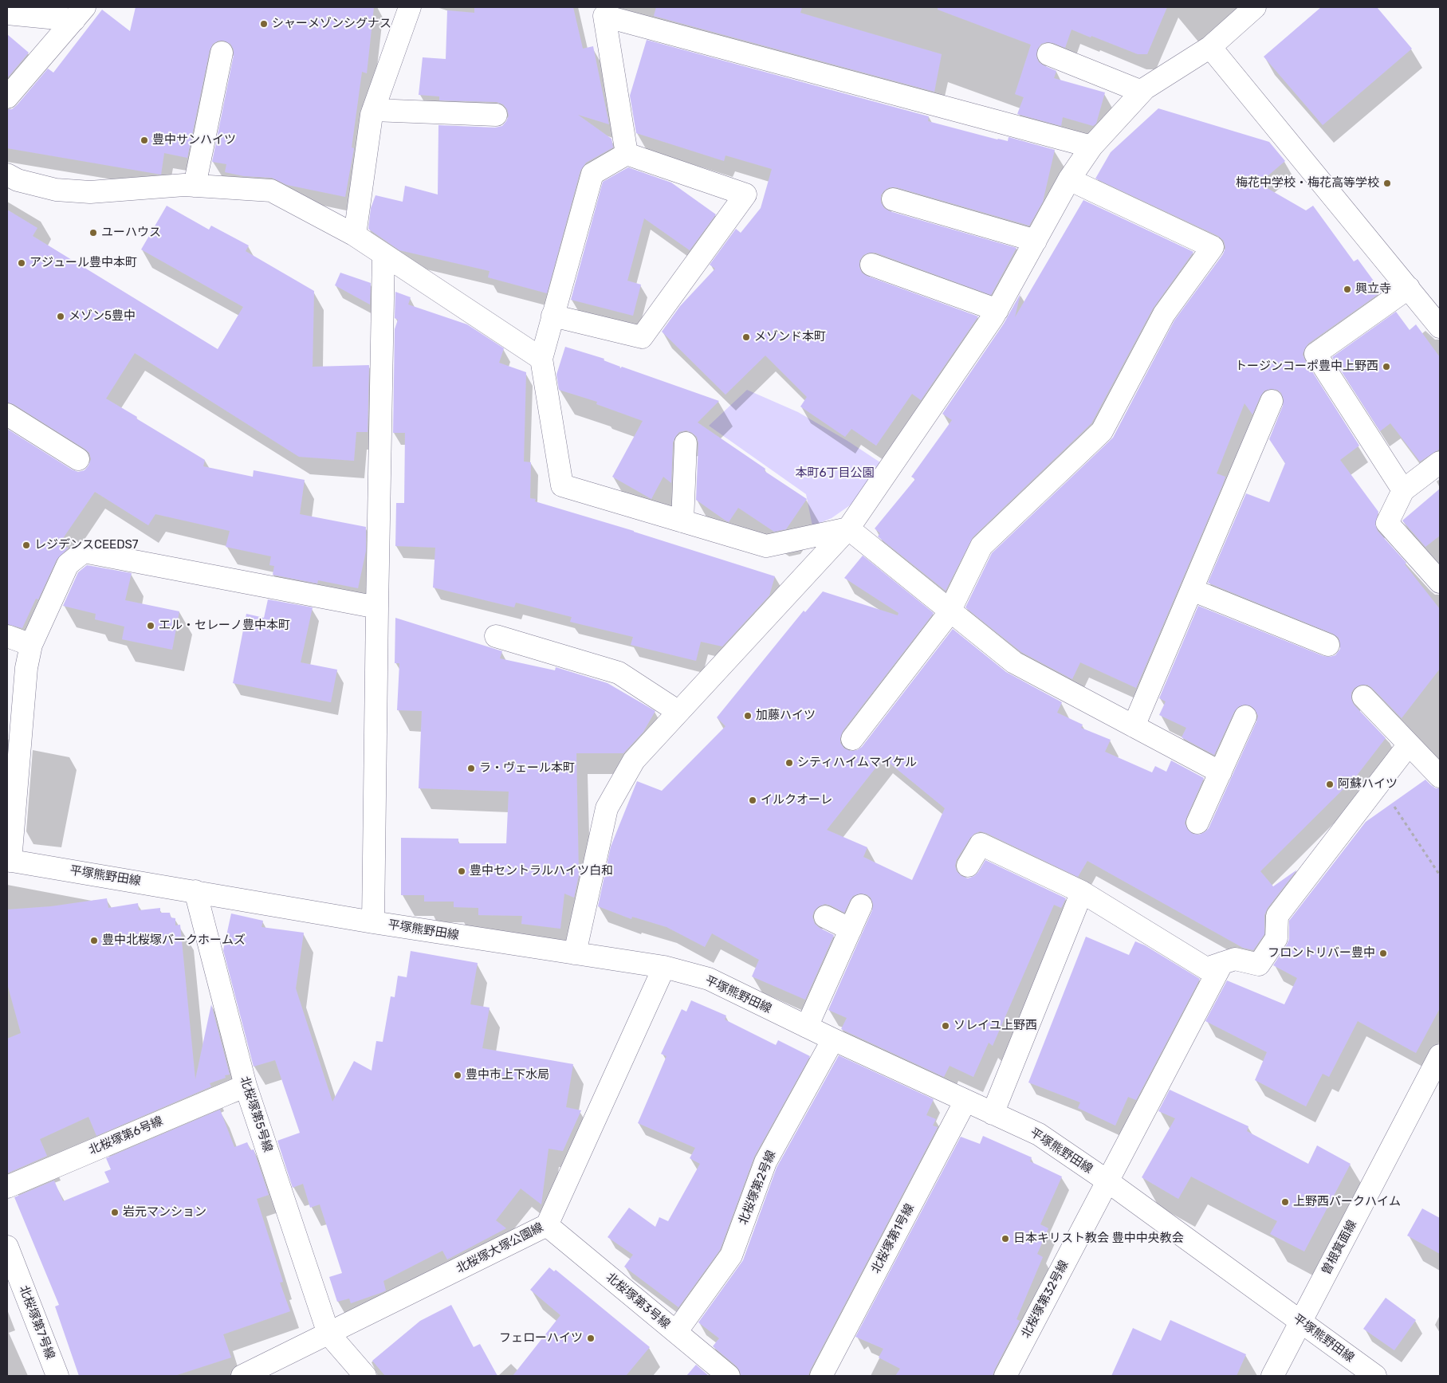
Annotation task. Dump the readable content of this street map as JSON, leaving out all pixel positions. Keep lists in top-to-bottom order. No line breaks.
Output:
{"streets":{"street":["平塚熊野田線","北桜塚第5号線","北桜塚第6号線","北桜塚第2号線","北桜塚第1号線","曽根箕面線","北桜塚大塚公園線","北桜塚第32号線","北桜塚第3号線","北桜塚第7号線"]},"crossings":[["平塚熊野田線","北桜塚第5号線"],["平塚熊野田線","北桜塚第2号線"],["平塚熊野田線","北桜塚第1号線"],["平塚熊野田線","曽根箕面線"],["平塚熊野田線","北桜塚大塚公園線"],["平塚熊野田線","北桜塚第32号線"],["北桜塚第5号線","北桜塚第6号線"],["北桜塚第5号線","北桜塚大塚公園線"],["北桜塚第2号線","北桜塚第3号線"],["北桜塚大塚公園線","北桜塚第3号線"]],"parks":["本町6丁目公園"],"places":["シャーメゾンシグナス","豊中サンハイツ","梅花中学校・梅花高等学校","ユーハウス","アジュール豊中本町","興立寺","メゾン5豊中","メゾンド本町","トージンコーポ豊中上野西","レジデンスCEEDS7","エル・セレーノ豊中本町","加藤ハイツ","シティハイムマイケル","ラ・ヴェール本町","阿蘇ハイツ","イルクオーレ","豊中セントラルハイツ白和","豊中北桜塚バークホームズ","フロントリバー豊中","ソレイユ上野西","豊中市上下水局","上野西パークハイム","岩元マンション","日本キリスト教会 豊中中央教会","フェローハイツ"]}
